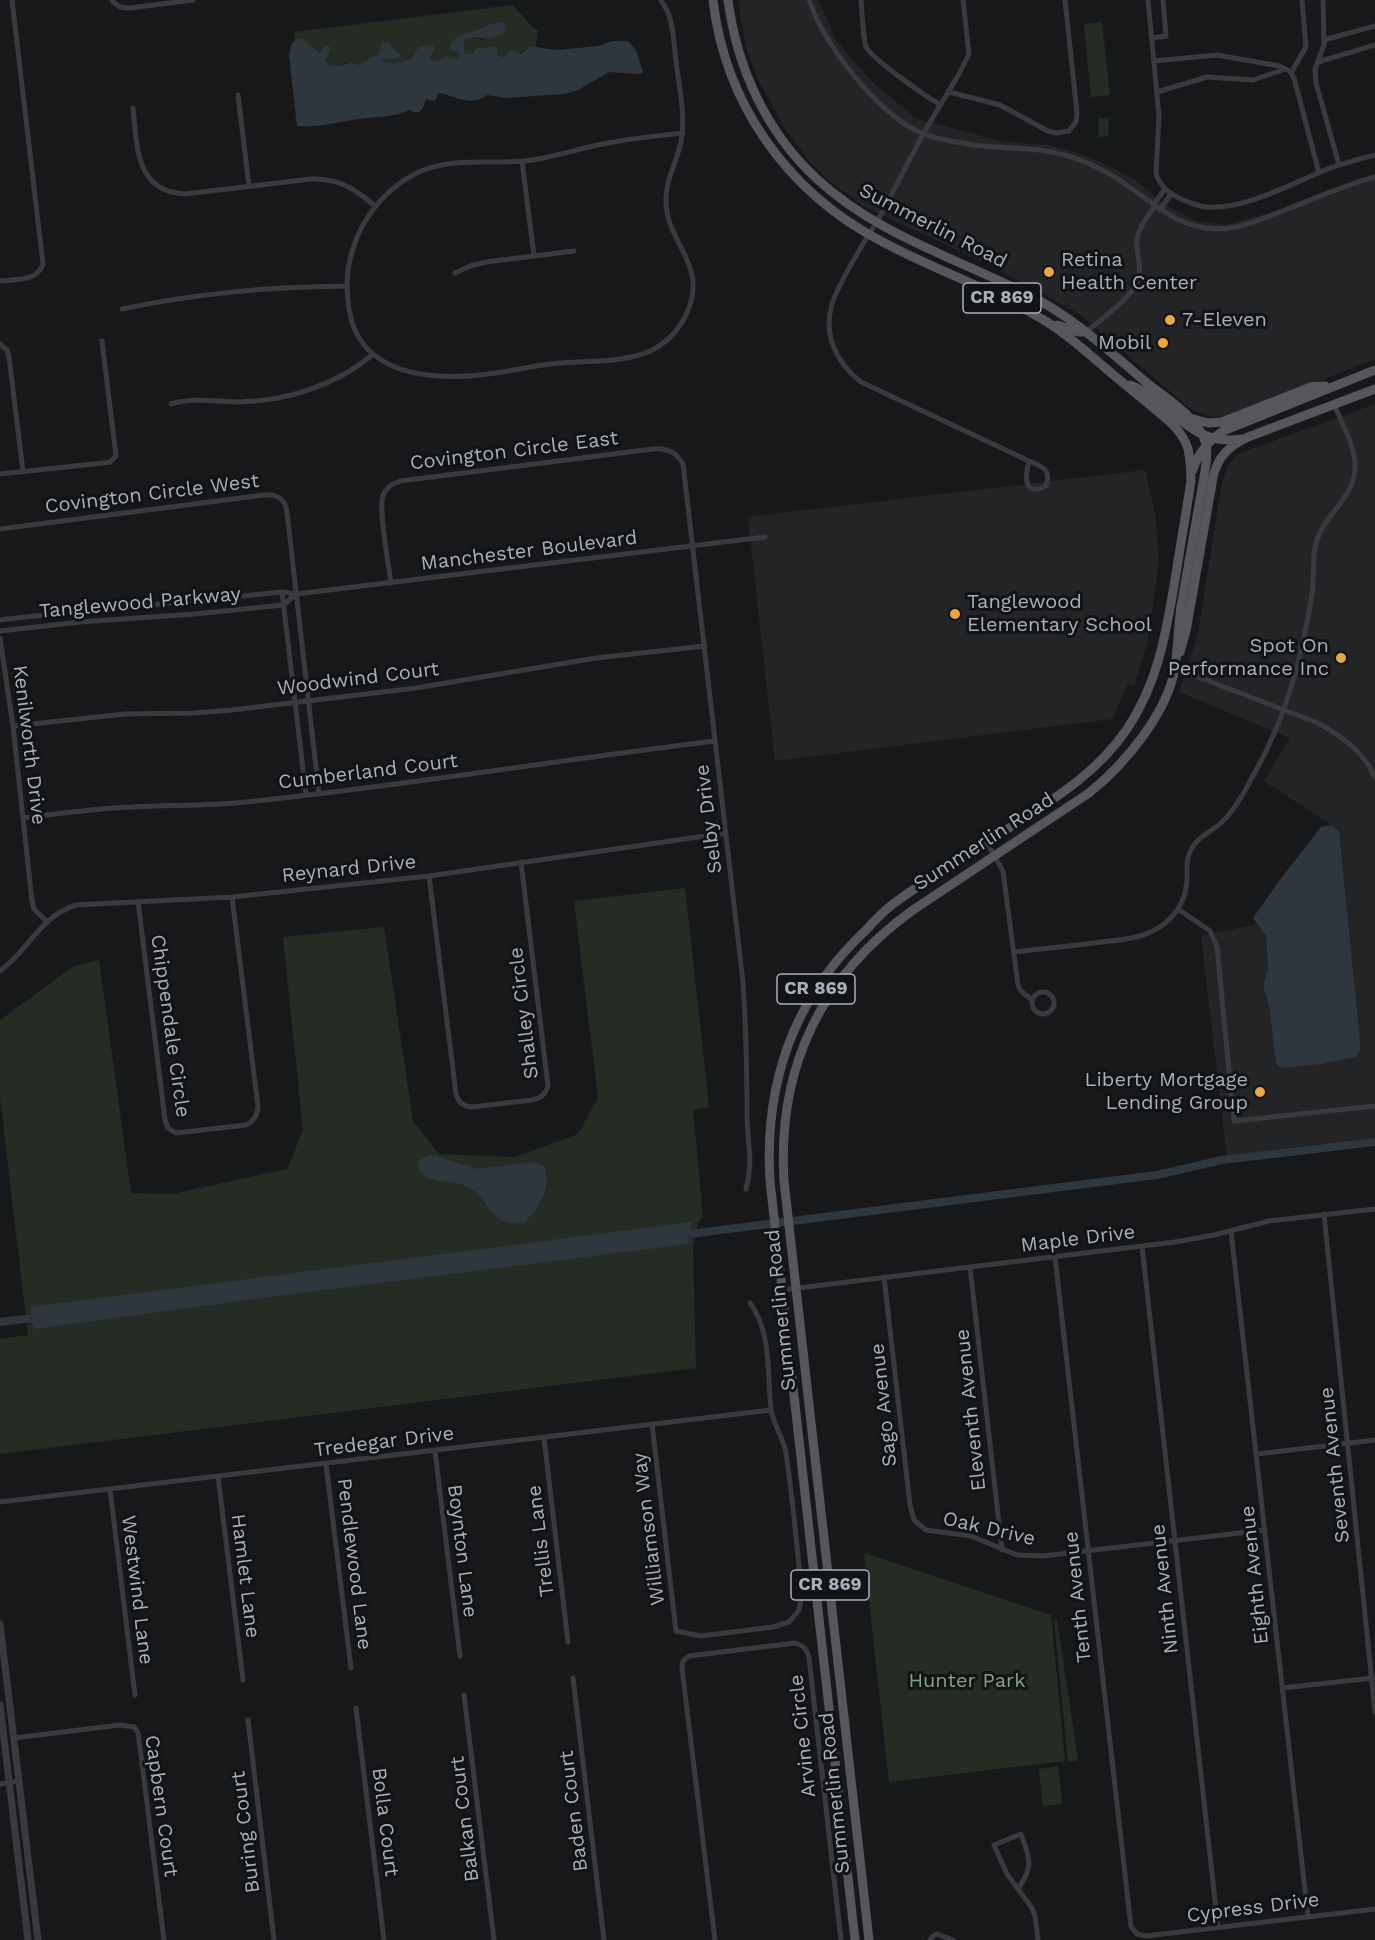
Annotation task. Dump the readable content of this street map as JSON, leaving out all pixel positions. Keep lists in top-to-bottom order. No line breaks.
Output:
{"streets":{"main road":["Summerlin Road","CR 869"],"street":["Covington Circle East","Covington Circle West","Manchester Boulevard","Tanglewood Parkway","Woodwind Court","Kenilworth Drive","Cumberland Court","Selby Drive","Reynard Drive","Shalley Circle","Chippendale Circle","Maple Drive","Sago Avenue","Eleventh Avenue","Tredegar Drive","Seventh Avenue","Williamson Way","Oak Drive","Trellis Lane","Boynton Lane","Pendlewood Lane","Eighth Avenue","Hamlet Lane","Ninth Avenue","Westwind Lane","Tenth Avenue","Arvine Circle","Capbern Court","Baden Court","Balkan Court","Bolla Court","Buring Court","Cypress Drive"]},"crossings":[["Summerlin Road","Maple Drive"],["Covington Circle East","Manchester Boulevard"],["Covington Circle East","Selby Drive"],["Covington Circle West","Manchester Boulevard"],["Covington Circle West","Tanglewood Parkway"],["Manchester Boulevard","Tanglewood Parkway"],["Manchester Boulevard","Selby Drive"],["Woodwind Court","Kenilworth Drive"],["Woodwind Court","Selby Drive"],["Kenilworth Drive","Cumberland Court"],["Kenilworth Drive","Reynard Drive"],["Cumberland Court","Selby Drive"],["Selby Drive","Reynard Drive"],["Reynard Drive","Shalley Circle"],["Reynard Drive","Chippendale Circle"],["Maple Drive","Sago Avenue"],["Maple Drive","Eleventh Avenue"],["Maple Drive","Seventh Avenue"],["Maple Drive","Eighth Avenue"],["Maple Drive","Ninth Avenue"],["Maple Drive","Tenth Avenue"],["Sago Avenue","Oak Drive"],["Eleventh Avenue","Oak Drive"],["Tredegar Drive","Williamson Way"],["Tredegar Drive","Trellis Lane"],["Tredegar Drive","Boynton Lane"],["Tredegar Drive","Pendlewood Lane"],["Tredegar Drive","Hamlet Lane"],["Tredegar Drive","Westwind Lane"],["Oak Drive","Eighth Avenue"],["Oak Drive","Ninth Avenue"],["Oak Drive","Tenth Avenue"],["Eighth Avenue","Cypress Drive"],["Ninth Avenue","Cypress Drive"],["Tenth Avenue","Cypress Drive"]],"parks":["Hunter Park"],"places":["Retina Health Center","7-Eleven","Mobil","Tanglewood Elementary School","Spot On Performance Inc","Liberty Mortgage Lending Group"]}
